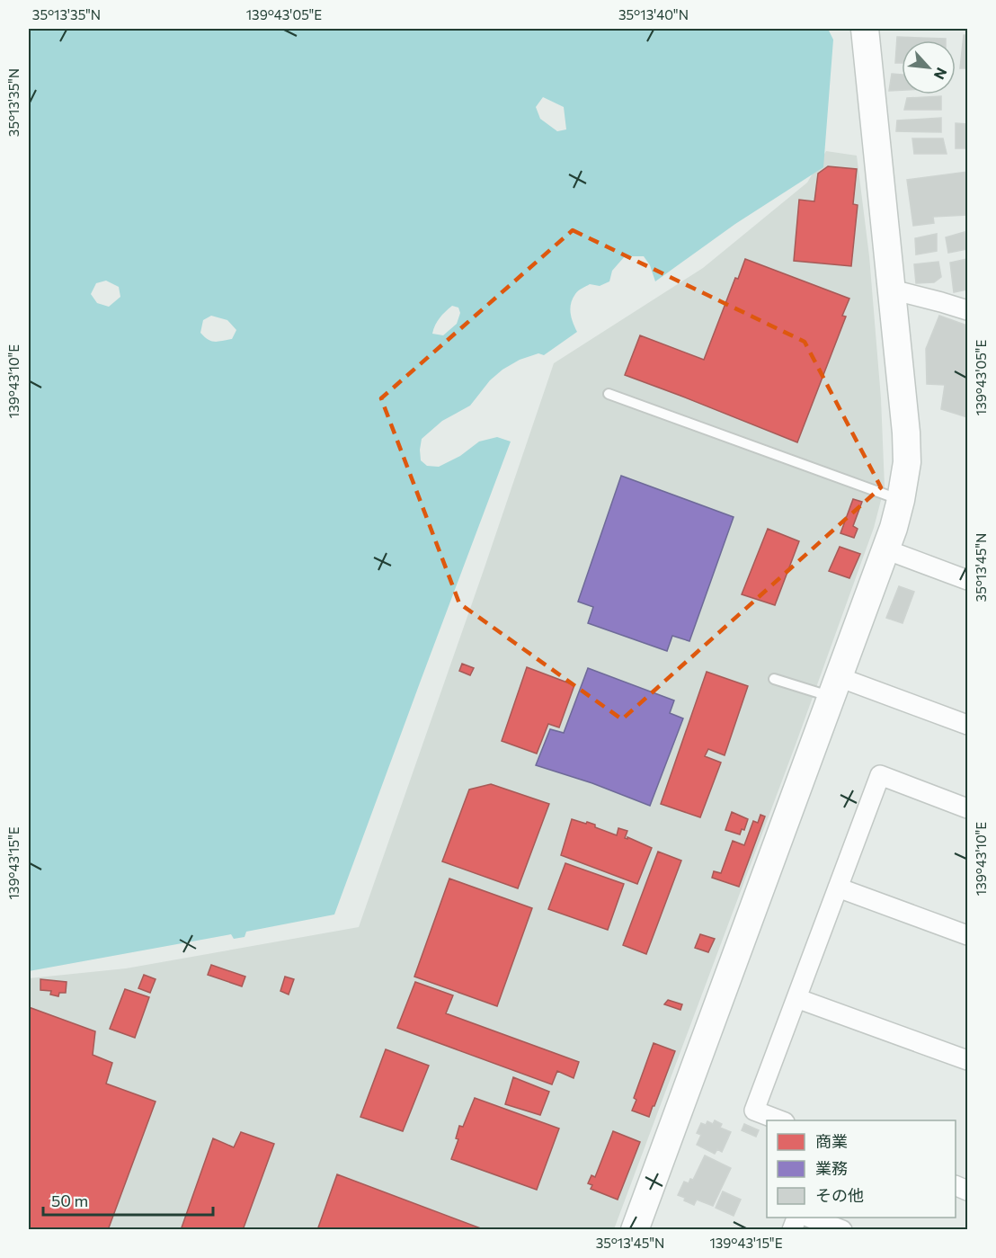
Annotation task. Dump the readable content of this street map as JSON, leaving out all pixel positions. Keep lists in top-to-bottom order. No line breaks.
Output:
{"legend":["商業","業務","その他"],"scale_bar":"50 m","north":"bottom right","coordinates":["35°13'35\"N","139°43'05\"E","35°13'40\"N","139°43'10\"E","35°13'45\"N","139°43'15\"E"]}
